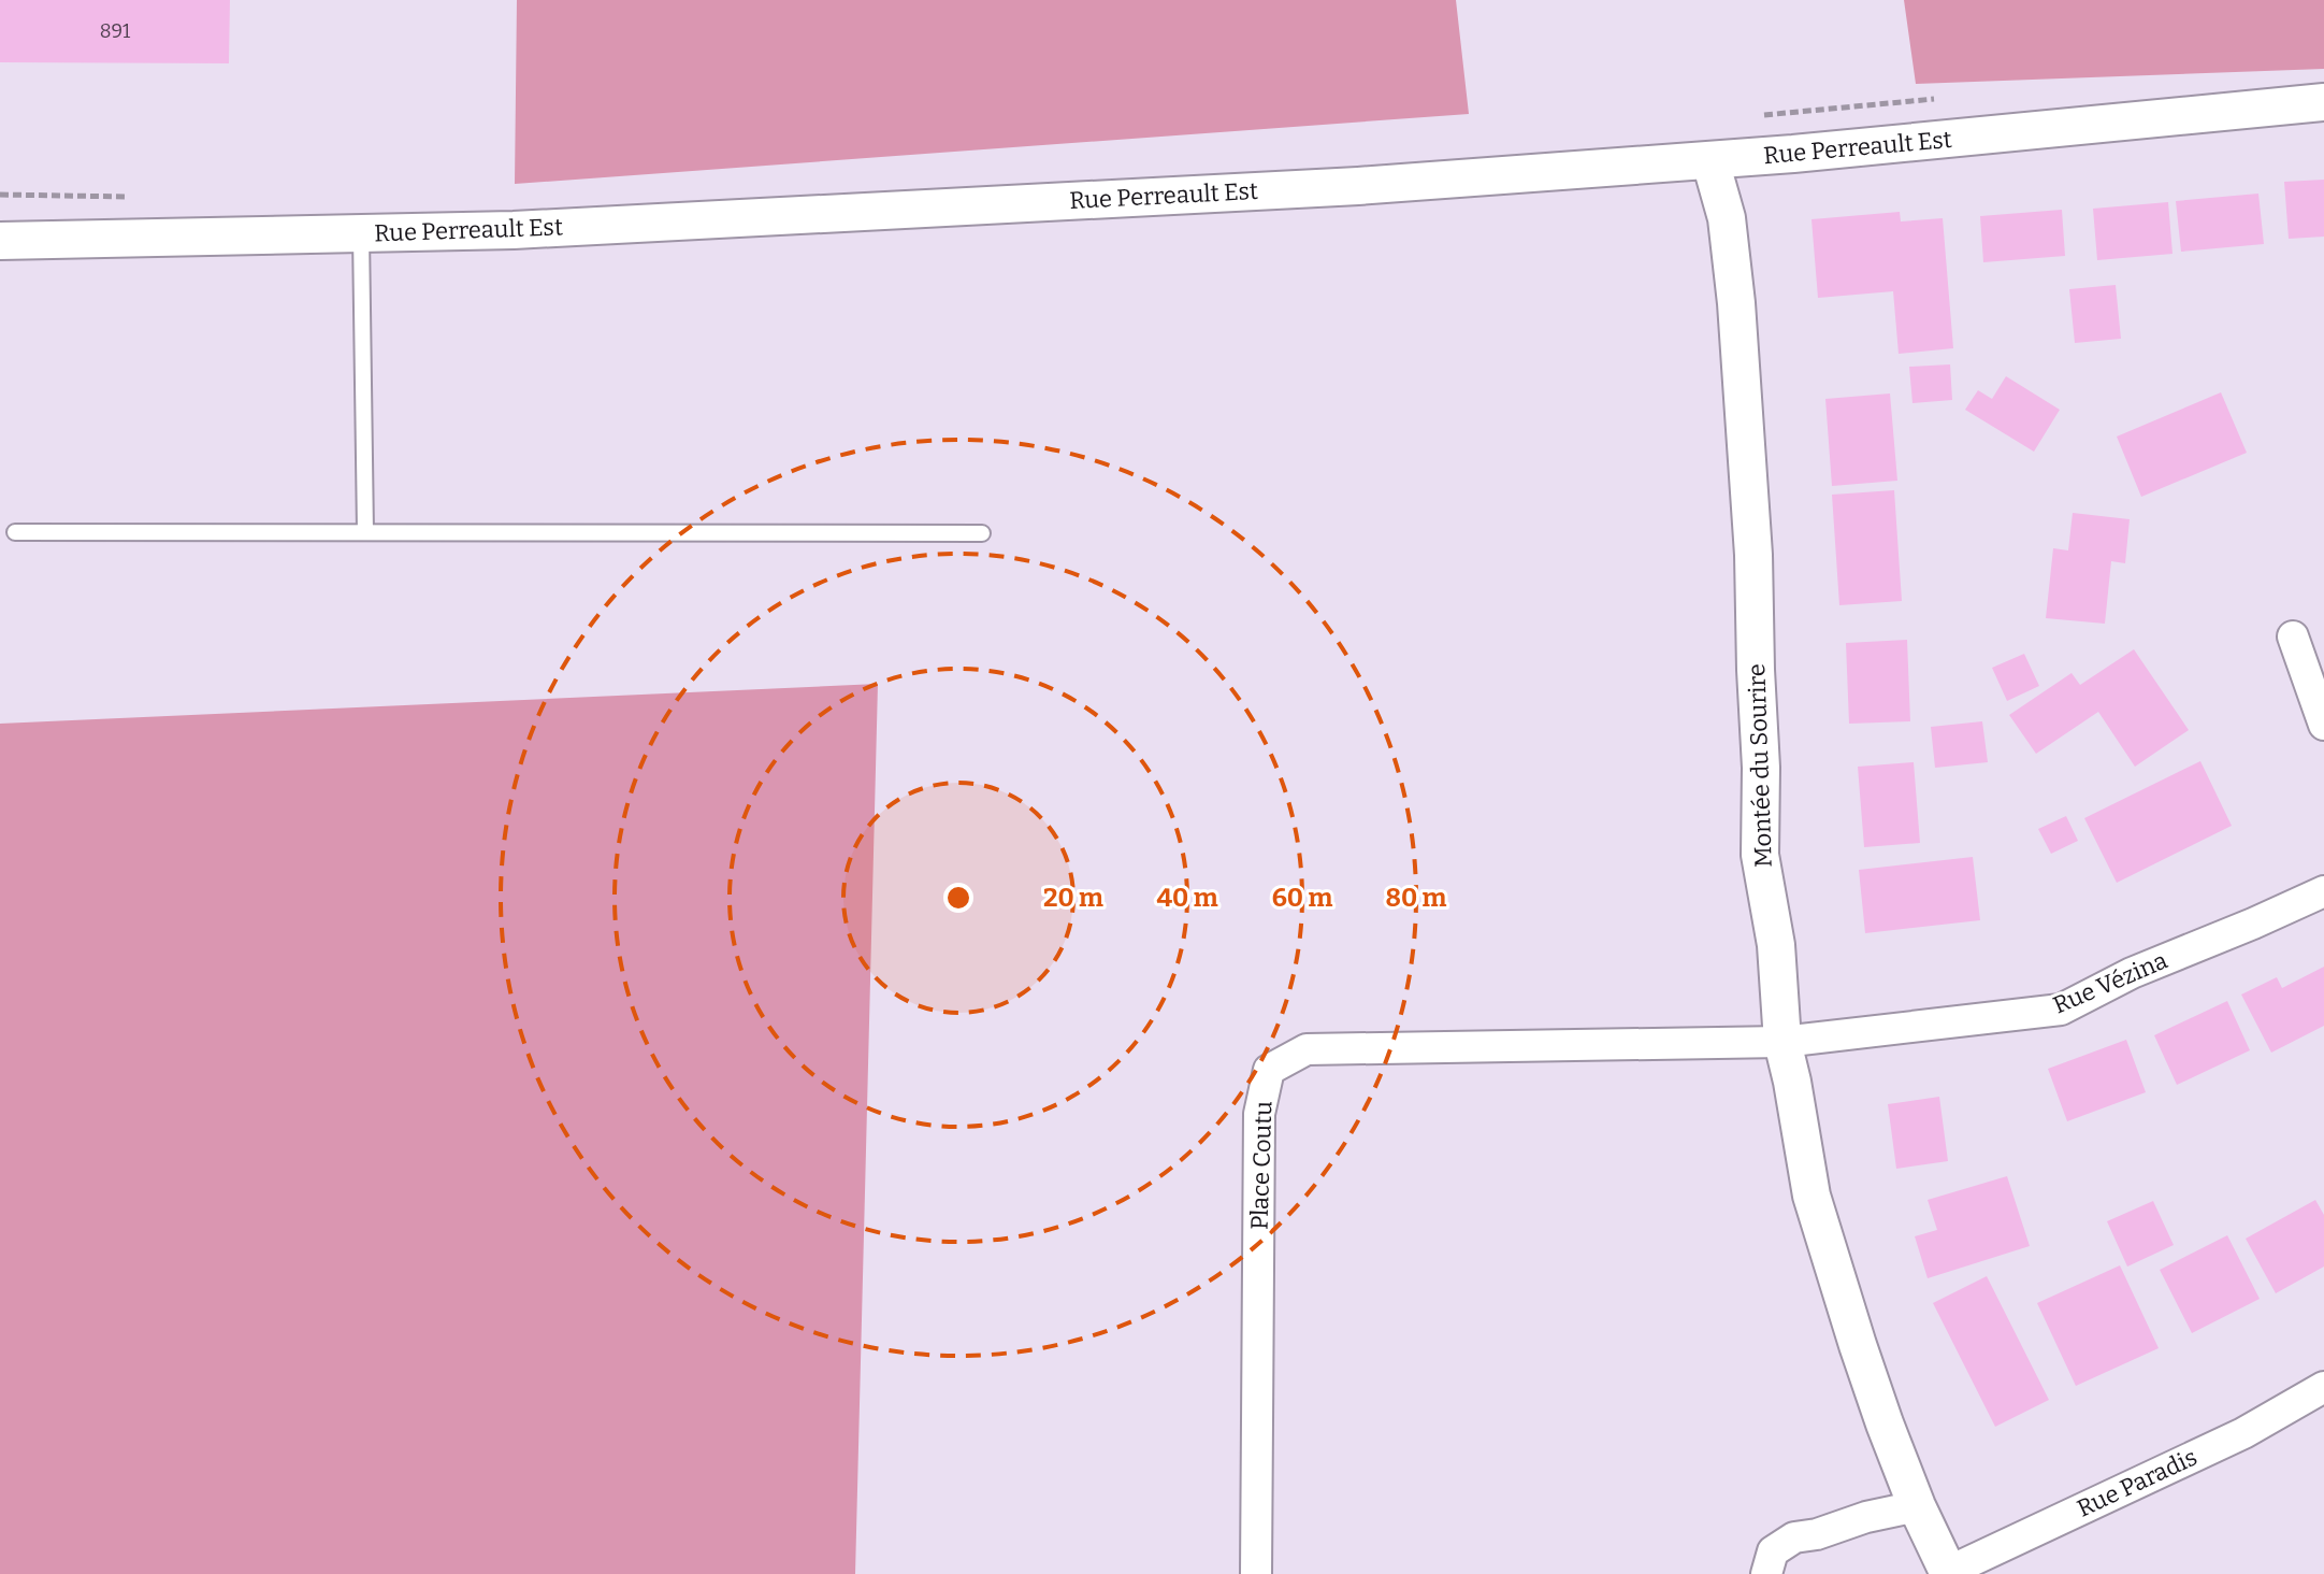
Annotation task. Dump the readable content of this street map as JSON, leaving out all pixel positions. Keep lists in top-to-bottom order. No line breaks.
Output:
{"streets":{"street":["Rue Perreault Est","Montée du Sourire","Rue Vézina","Place Coutu","Rue Paradis"]},"crossings":[["Rue Perreault Est","Montée du Sourire"],["Montée du Sourire","Rue Vézina"],["Montée du Sourire","Place Coutu"],["Montée du Sourire","Rue Paradis"],["Rue Vézina","Place Coutu"]],"house_numbers":["891"],"rings":["20 m","40 m","60 m","80 m"]}
